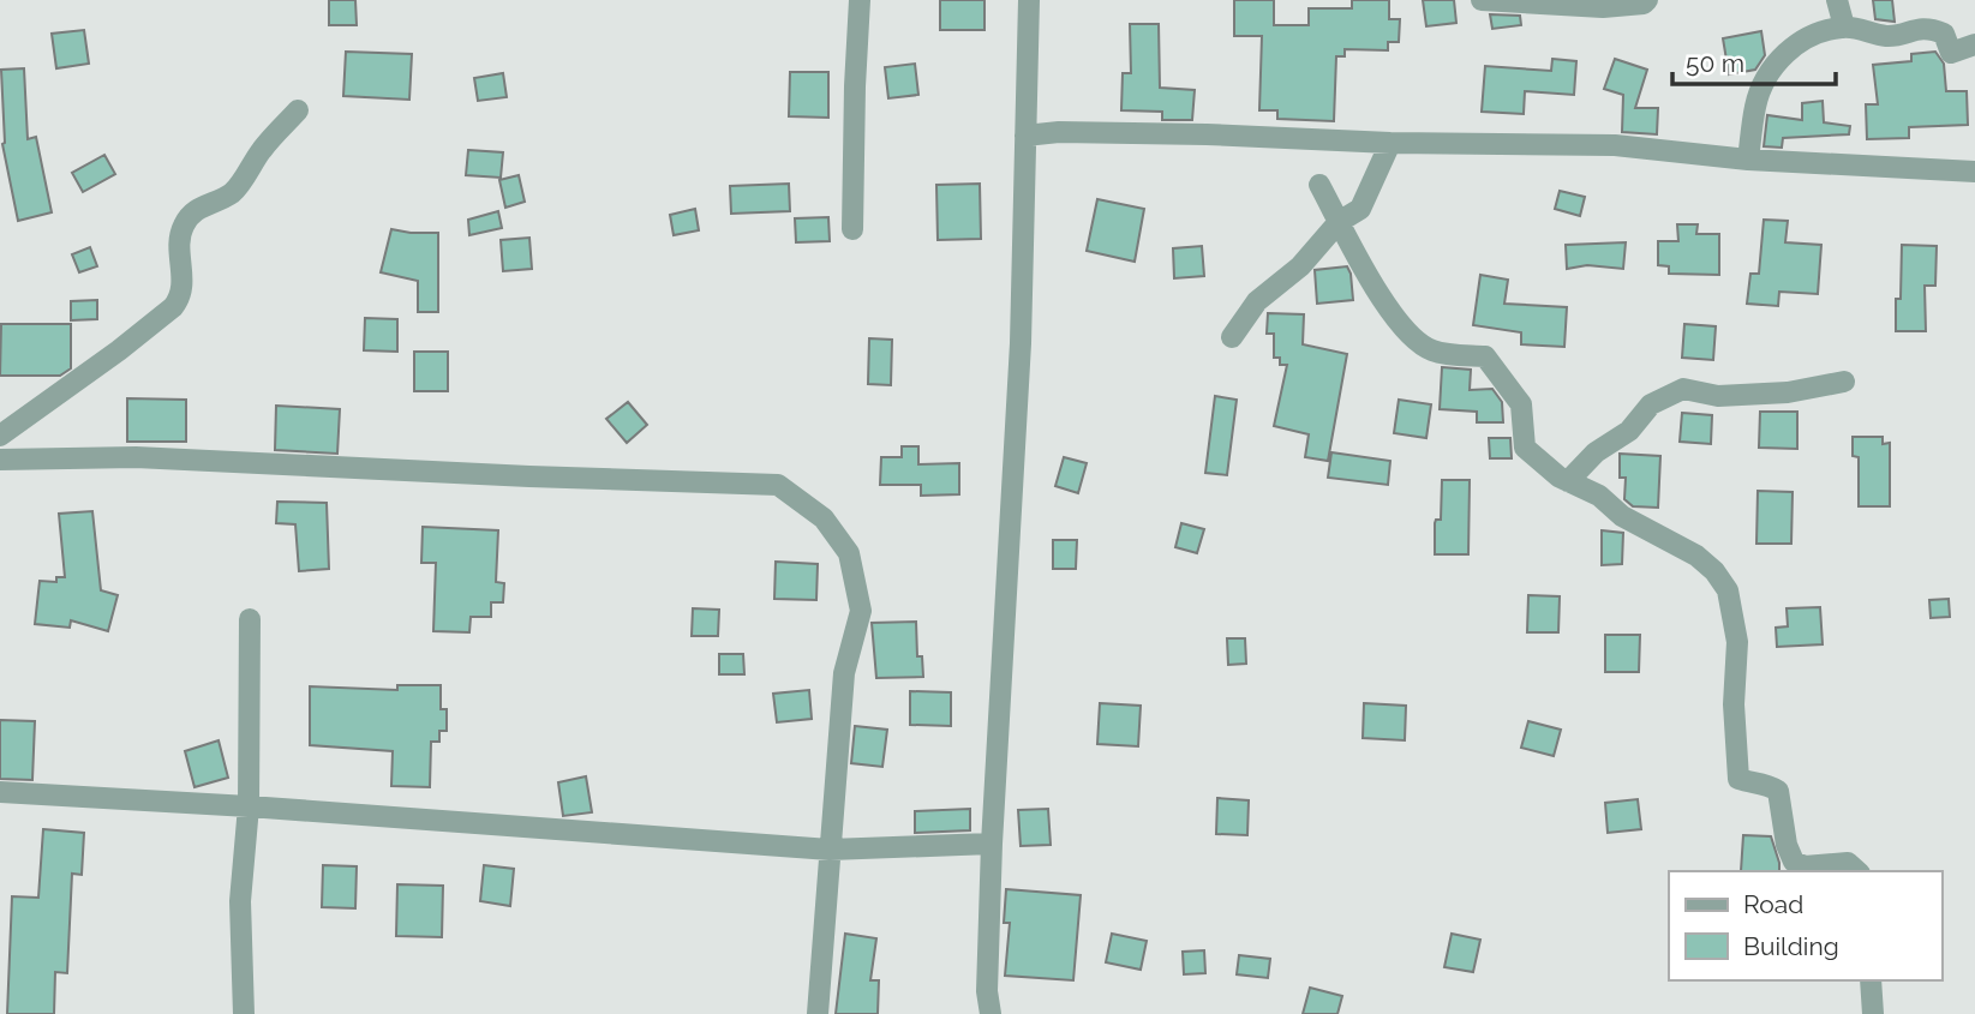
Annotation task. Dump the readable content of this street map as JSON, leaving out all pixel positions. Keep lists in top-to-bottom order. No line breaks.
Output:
{"legend":["Road","Building"],"scale_bar":"50 m"}
